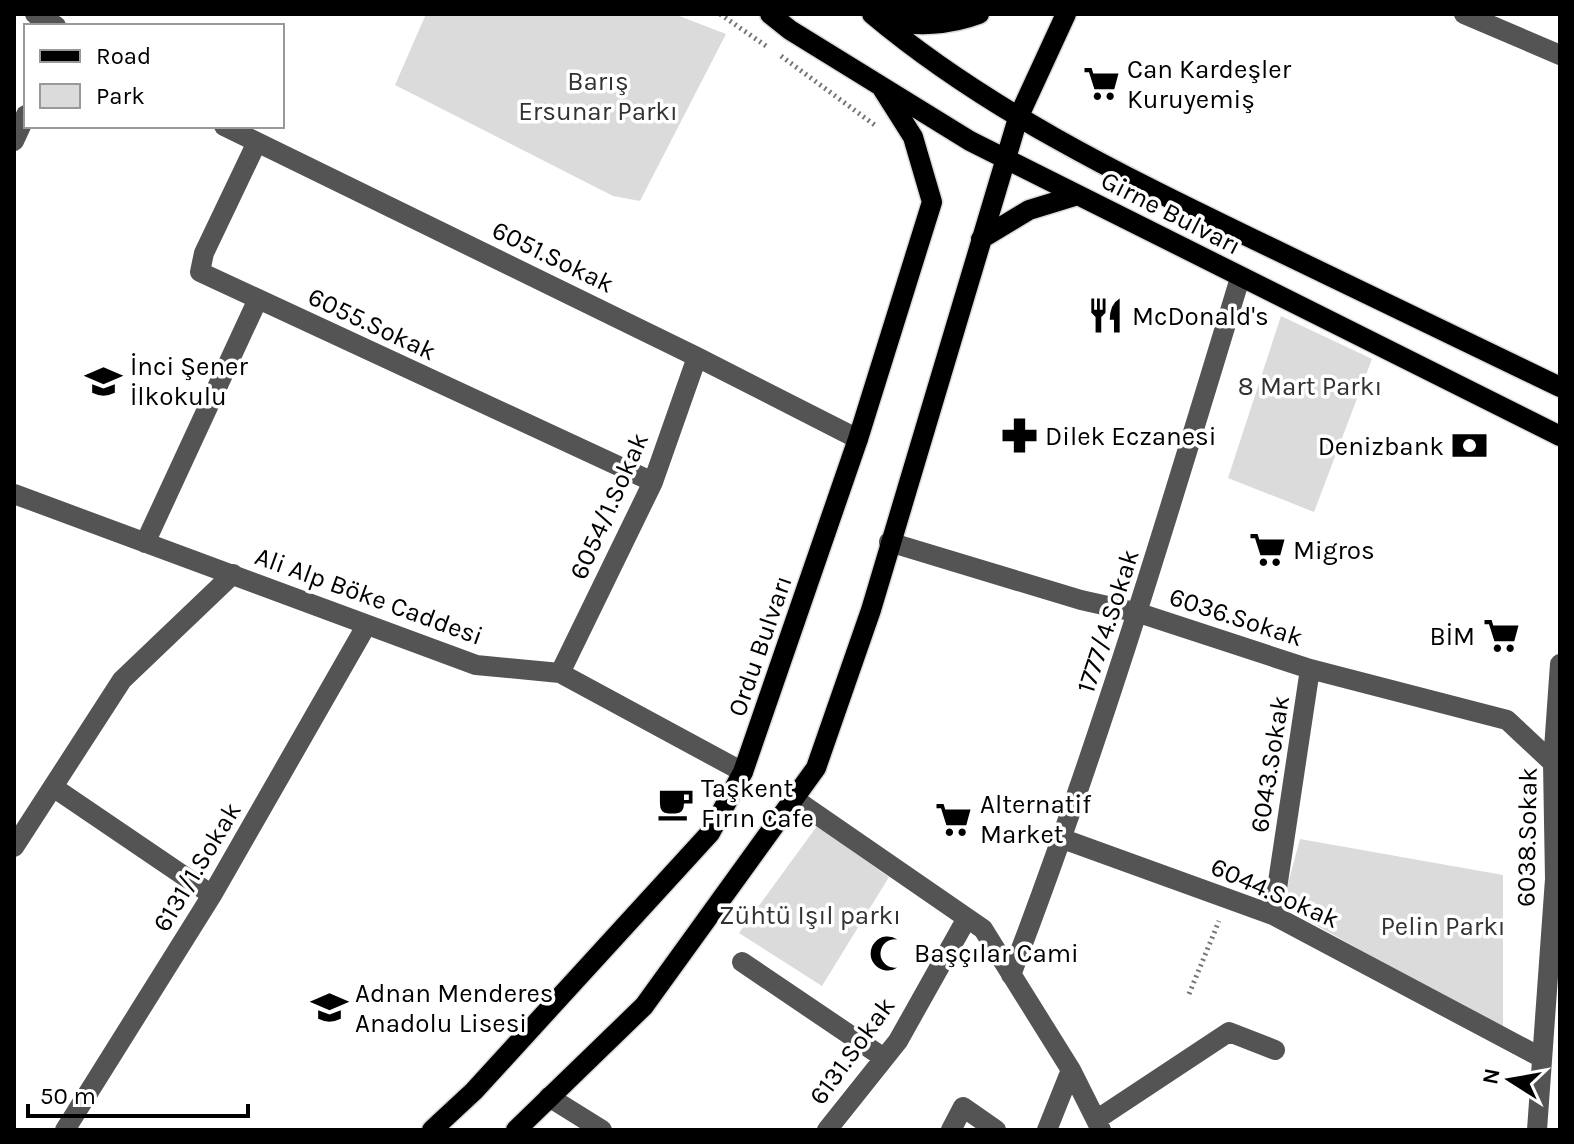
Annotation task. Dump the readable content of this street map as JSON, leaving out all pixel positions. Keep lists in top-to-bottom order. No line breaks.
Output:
{"streets":{"main road":["Girne Bulvarı","Ordu Bulvarı"],"street":["6051.Sokak","6055.Sokak","6054/1.Sokak","Ali Alp Böke Caddesi","6036.Sokak","1777/4.Sokak","6043.Sokak","6038.Sokak","6131/1.Sokak","6044.Sokak","6131.Sokak"]},"crossings":[["Girne Bulvarı","1777/4.Sokak"],["Girne Bulvarı","Ordu Bulvarı"],["6051.Sokak","6055.Sokak"],["6051.Sokak","6054/1.Sokak"],["6051.Sokak","Ordu Bulvarı"],["6055.Sokak","6054/1.Sokak"],["6054/1.Sokak","Ali Alp Böke Caddesi"],["Ali Alp Böke Caddesi","Ordu Bulvarı"],["Ali Alp Böke Caddesi","6131/1.Sokak"],["6036.Sokak","1777/4.Sokak"],["6036.Sokak","6043.Sokak"],["6036.Sokak","6038.Sokak"],["1777/4.Sokak","6044.Sokak"],["6043.Sokak","6044.Sokak"],["6038.Sokak","6044.Sokak"]],"parks":["Barış Ersunar Parkı","8 Mart Parkı","Zühtü Işıl parkı","Pelin Parkı"],"places":{"supermarket":["Can Kardeşler Kuruyemiş","Migros","BİM","Alternatif Market"],"restaurant":["McDonald's"],"school or university":["İnci Şener İlkokulu","Adnan Menderes Anadolu Lisesi"],"pharmacy":["Dilek Eczanesi"],"bank":["Denizbank"],"cafe":["Taşkent Fırın Cafe"],"mosque":["Başçılar Cami"]},"legend":["Road","Park"],"scale_bar":"50 m","north":"left"}
